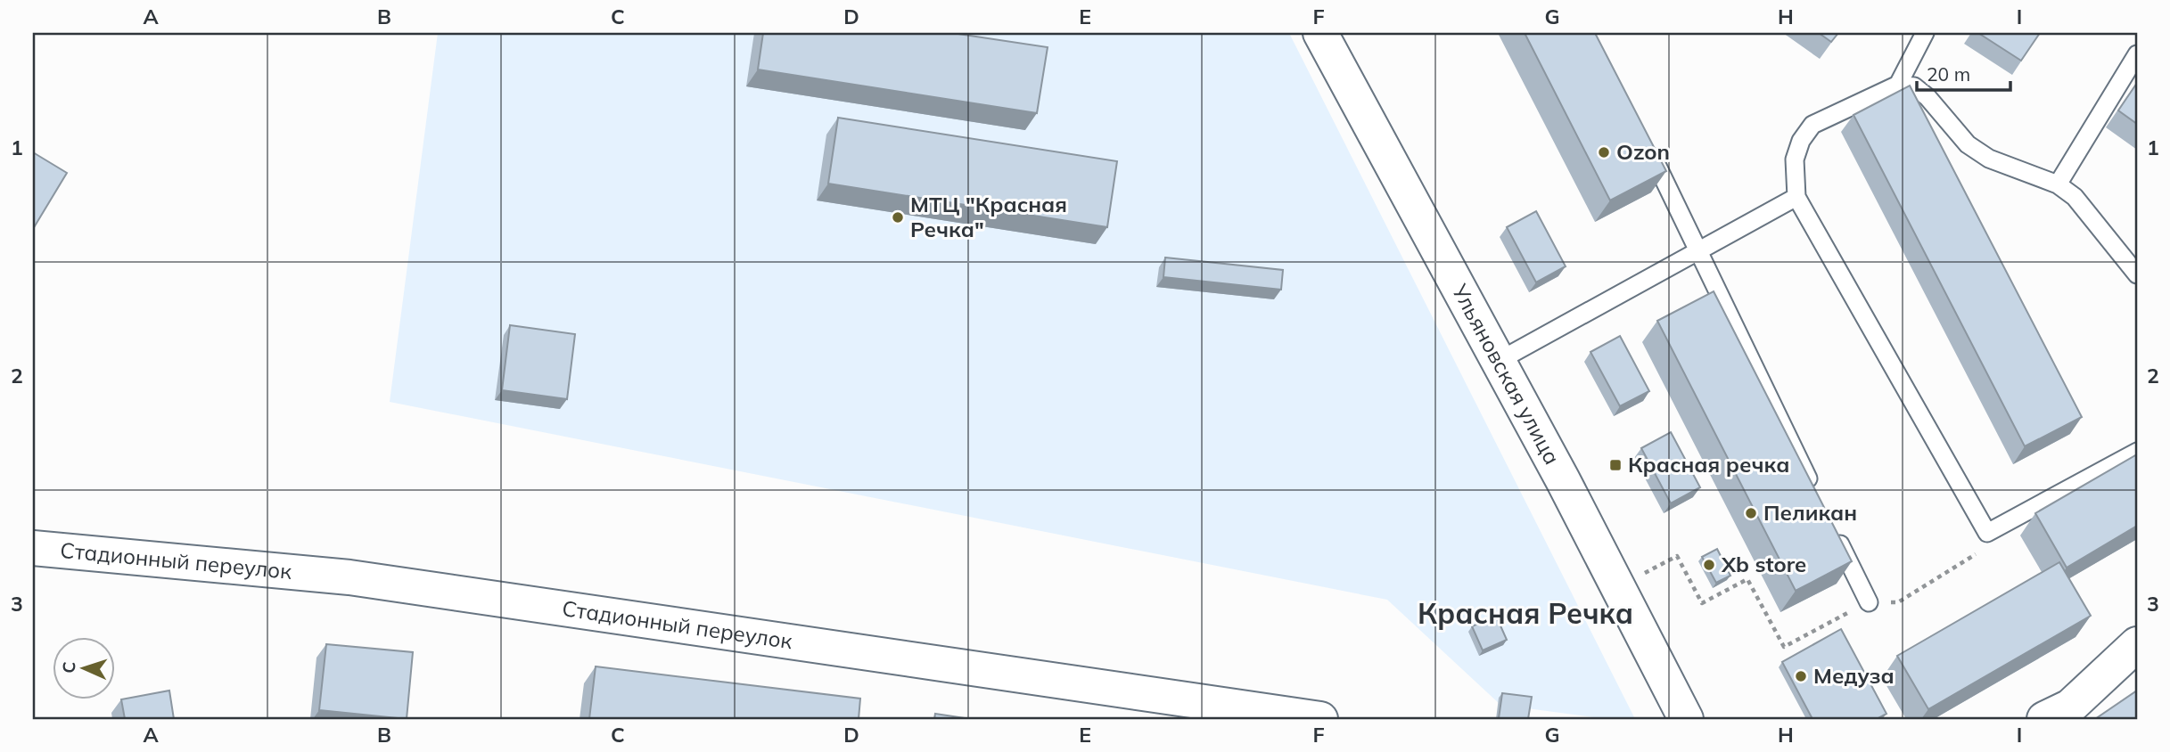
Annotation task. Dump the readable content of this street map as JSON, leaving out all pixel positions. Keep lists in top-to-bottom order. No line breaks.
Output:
{"streets":{"street":["Ульяновская улица","Стадионный переулок"]},"districts":["Красная Речка"],"places":{"other":["Ozon","МТЦ \"Красная Речка\"","Пеликан","Xb store","Медуза"],"transit":["Красная речка"]},"scale_bar":"20 m","north":"left","grid":{"columns":["A","B","C","D","E","F","G","H","I"],"rows":["1","2","3"]}}
